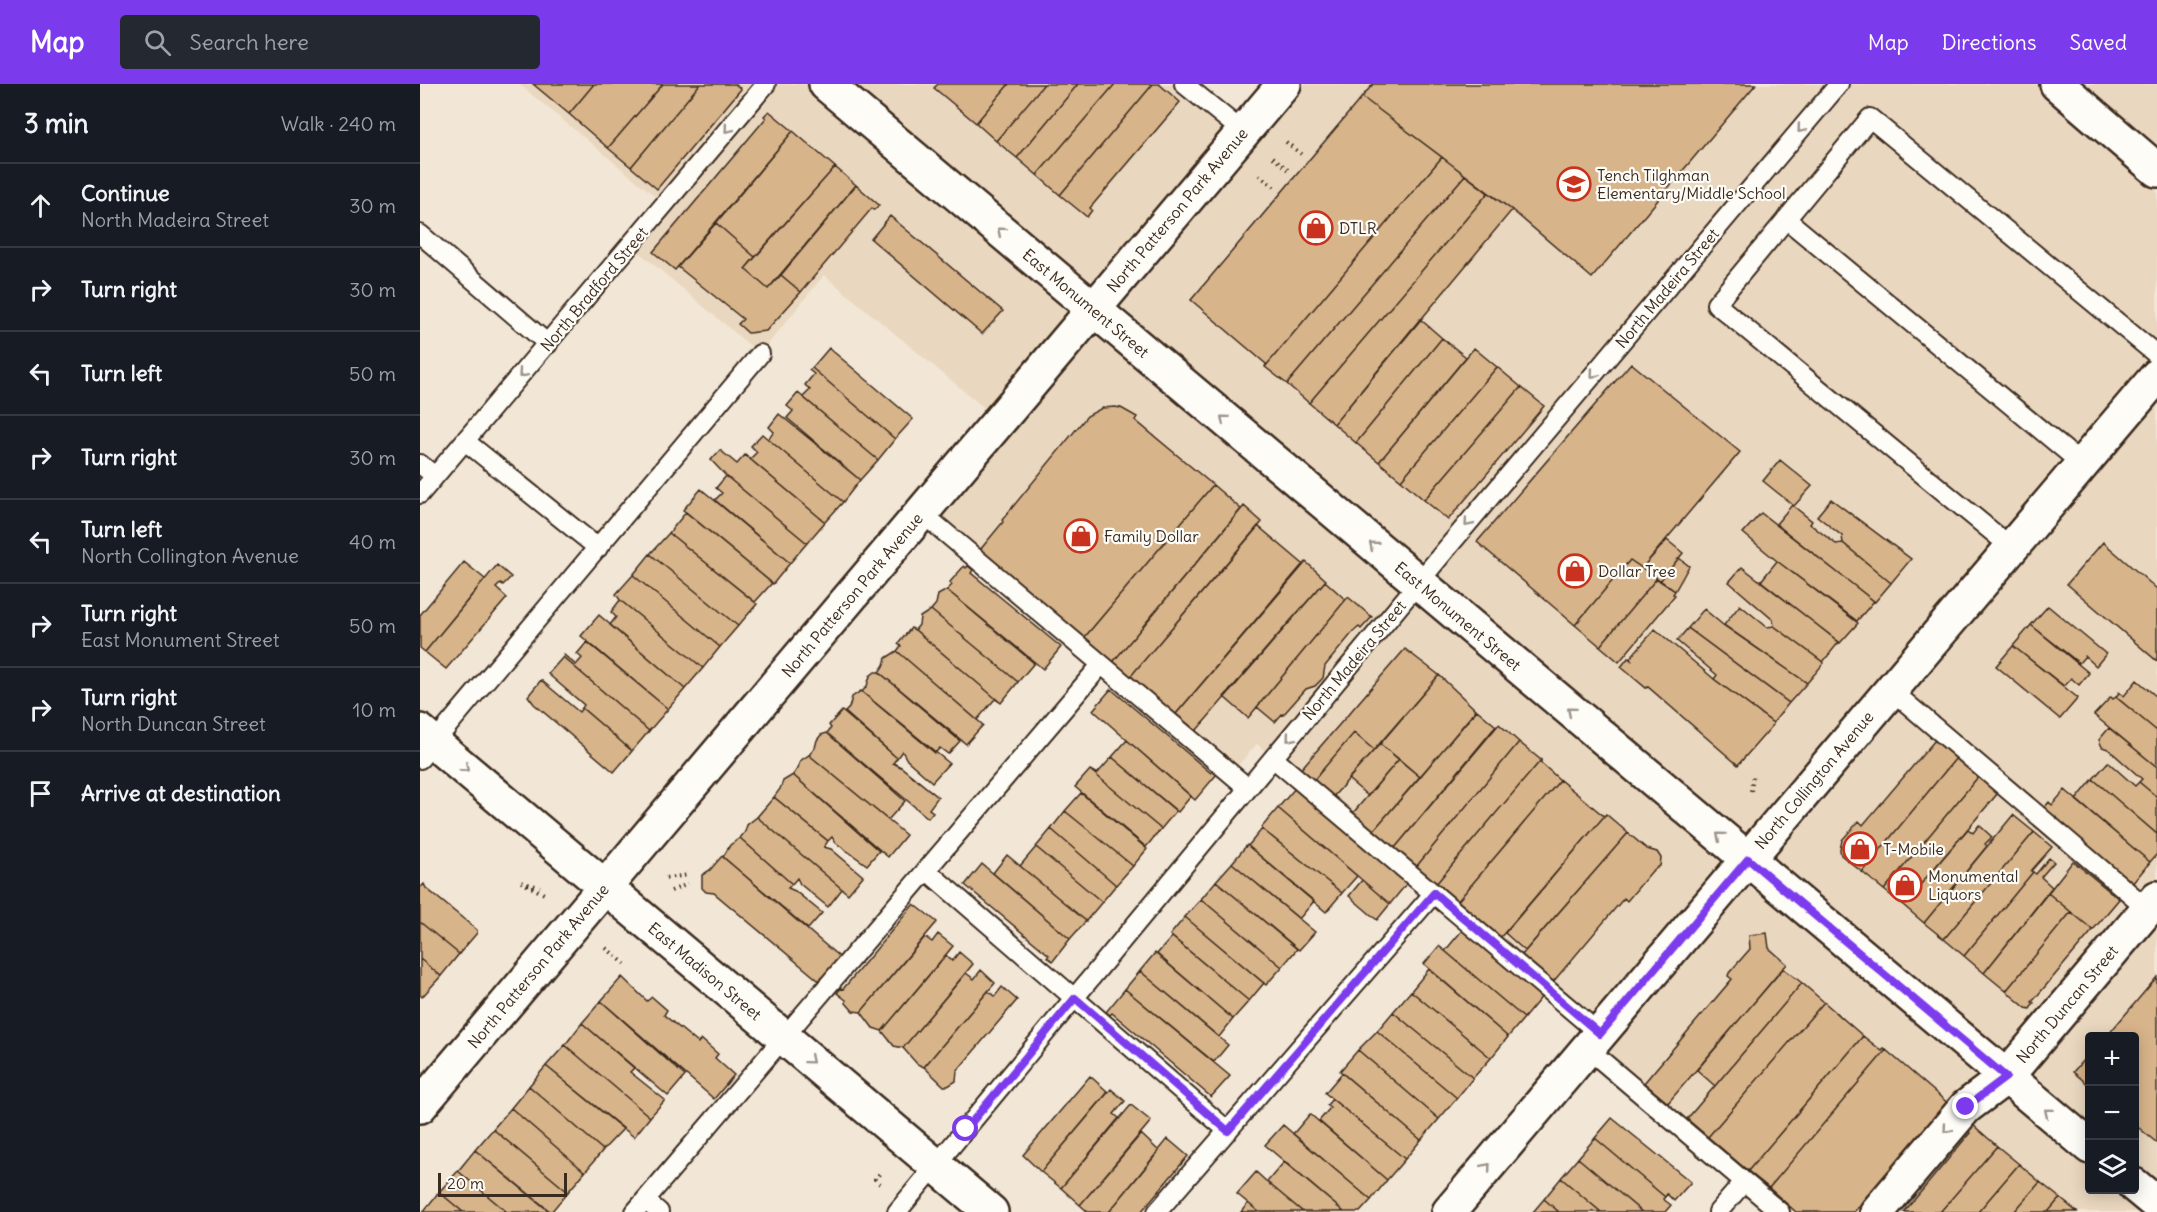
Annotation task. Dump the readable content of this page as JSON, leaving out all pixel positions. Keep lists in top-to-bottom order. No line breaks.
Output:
{"streets":{"street":["North Patterson Park Avenue","East Monument Street","North Collington Avenue","East Madison Street","North Duncan Street"],"lane":["North Madeira Street","North Bradford Street"]},"crossings":[["North Patterson Park Avenue","East Monument Street"],["North Patterson Park Avenue","East Madison Street"],["North Madeira Street","East Monument Street"],["North Madeira Street","East Madison Street"],["East Monument Street","North Collington Avenue"],["East Monument Street","North Duncan Street"]],"one_way":["North Madeira Street","North Bradford Street","East Monument Street","East Madison Street","North Duncan Street"],"places":{"school or university":["Tench Tilghman Elementary/Middle School"],"shop":["DTLR","Family Dollar","Dollar Tree","T-Mobile","Monumental Liquors"]},"scale_bar":"20 m","page":{"header":"Map","search":"Search here","nav":["Map","Directions","Saved"],"heading":["3 min","Walk · 240 m"],"list":[["Continue","North Madeira Street","30 m"],["Turn right","30 m"],["Turn left","50 m"],["Turn right","30 m"],["Turn left","North Collington Avenue","40 m"],["Turn right","East Monument Street","50 m"],["Turn right","North Duncan Street","10 m"],"Arrive at destination"],"map_buttons":["+","−"],"scale":"20 m"}}
